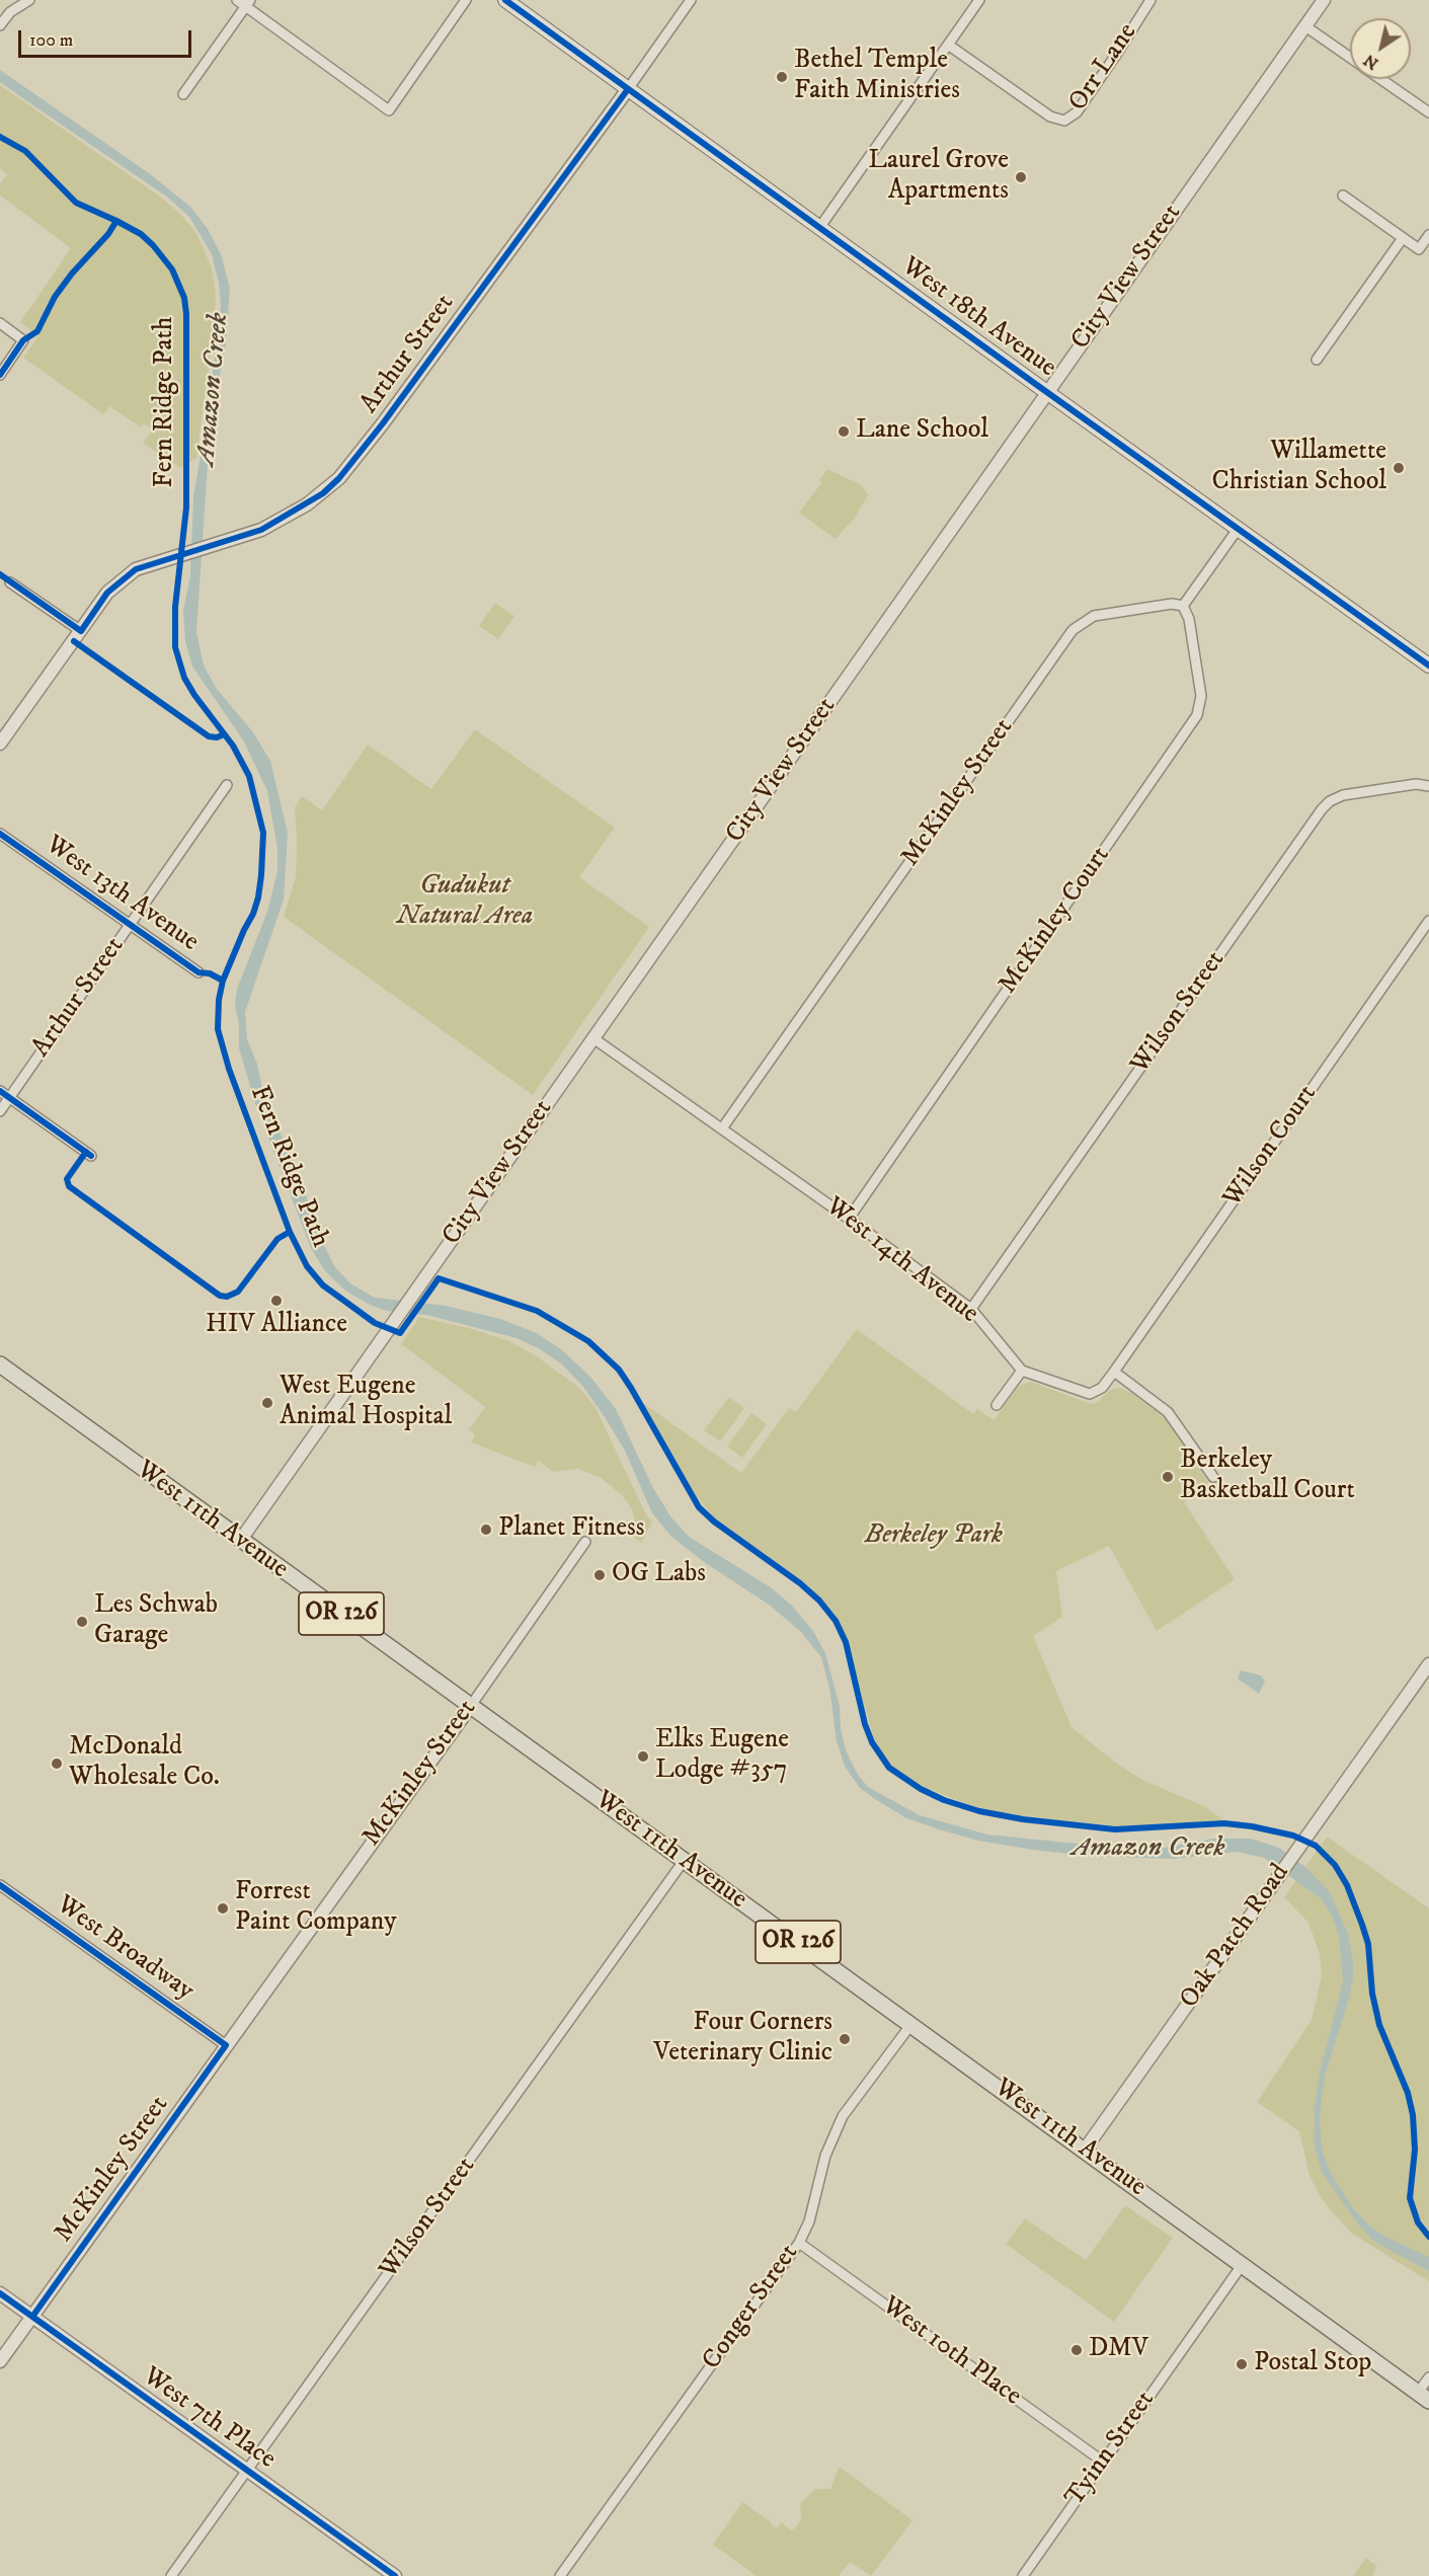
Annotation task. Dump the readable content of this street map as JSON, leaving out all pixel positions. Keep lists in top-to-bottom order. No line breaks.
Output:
{"streets":{"main road":["West 18th Avenue","West 11th Avenue","OR 126"],"street":["Orr Lane","City View Street","Arthur Street","McKinley Street","West 13th Avenue","McKinley Court","Wilson Street","Wilson Court","West 14th Avenue","Oak Patch Road","West Broadway","Conger Street","West 10th Place","West 7th Place","Tyinn Street"],"cycle path":["Fern Ridge Path"]},"crossings":[["City View Street","West 18th Avenue"],["City View Street","West 14th Avenue"],["City View Street","West 11th Avenue"],["West 18th Avenue","Arthur Street"],["Arthur Street","West 13th Avenue"],["McKinley Street","McKinley Court"],["McKinley Street","West 14th Avenue"],["McKinley Street","West 11th Avenue"],["McKinley Street","West Broadway"],["McKinley Street","West 7th Place"],["McKinley Court","West 14th Avenue"],["Wilson Street","West 14th Avenue"],["Wilson Street","West 11th Avenue"],["Wilson Street","West 7th Place"],["West 11th Avenue","Oak Patch Road"],["West 11th Avenue","Conger Street"],["West 11th Avenue","Tyinn Street"],["Conger Street","West 10th Place"],["West 10th Place","Tyinn Street"]],"water":["Amazon Creek"],"parks":["Gudukut Natural Area","Berkeley Park"],"places":["Bethel Temple Faith Ministries","Laurel Grove Apartments","Lane School","Willamette Christian School","HIV Alliance","West Eugene Animal Hospital","Berkeley Basketball Court","Planet Fitness","OG Labs","Les Schwab Garage","Elks Eugene Lodge #357","McDonald Wholesale Co.","Forrest Paint Company","Four Corners Veterinary Clinic","DMV","Postal Stop"],"scale_bar":"100 m","north":"bottom left"}
